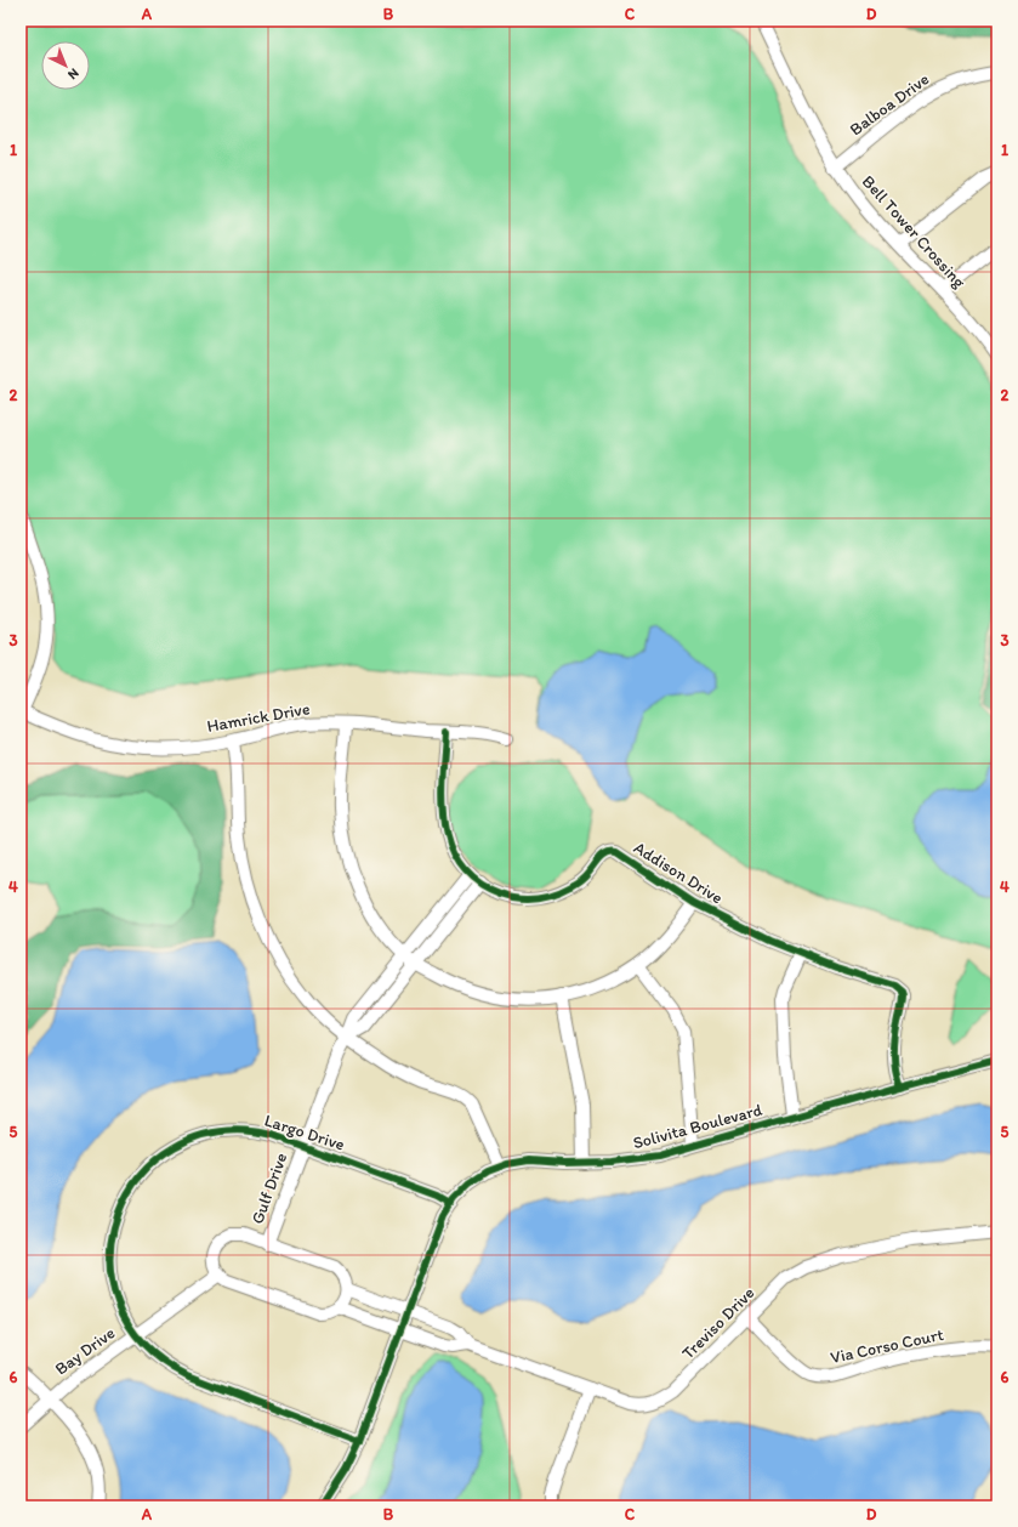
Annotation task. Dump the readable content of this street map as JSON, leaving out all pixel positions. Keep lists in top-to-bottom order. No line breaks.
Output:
{"streets":{"street":["Balboa Drive","Bell Tower Crossing","Hamrick Drive","Addison Drive","Solivita Boulevard","Largo Drive","Gulf Drive","Treviso Drive","Via Corso Court","Bay Drive"]},"crossings":[["Balboa Drive","Bell Tower Crossing"],["Hamrick Drive","Addison Drive"],["Addison Drive","Solivita Boulevard"],["Addison Drive","Gulf Drive"],["Solivita Boulevard","Largo Drive"],["Solivita Boulevard","Treviso Drive"],["Largo Drive","Gulf Drive"],["Largo Drive","Bay Drive"],["Treviso Drive","Via Corso Court"]],"north":"bottom right","grid":{"columns":["A","B","C","D"],"rows":["1","2","3","4","5","6"]}}
